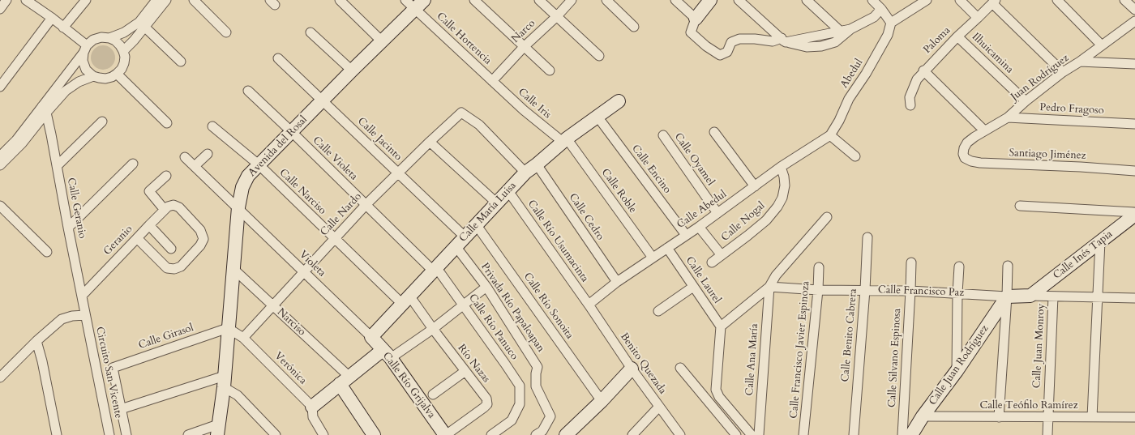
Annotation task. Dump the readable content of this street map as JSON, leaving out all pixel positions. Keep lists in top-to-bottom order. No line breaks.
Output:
{"streets":{"street":["Narco","Calle Hortencia","Paloma","Ilhuicamina","Abedul","Juan Rodríguez","Calle Iris","Pedro Fragoso","Calle Jacinto","Avenida del Rosal","Santiago Jiménez","Calle Violeta","Calle Oyamel","Calle Encino","Calle Roble","Calle Narciso","Calle Geranio","Calle Abedul","Calle María Luisa","Calle Nardo","Calle Cedro","Calle Nogal","Geranio","Calle Río Usumacinta","Calle Inés Tapia","Violeta","Calle Laurel","Calle Francisco Paz","Calle Río Sonoita","Privada Río Papaloapan","Narciso","Calle Río Panuco","Calle Benito Cabrera","Calle Girasol","Calle Juan Monroy","Calle Francisco Javier Espinoza","Calle Silvano Espinosa","Calle Ana María","Río Nazas","Benito Quezada","Calle Juan Rodríguez","Verónica","Circuito San Vicente","Calle Río Grijalva","Calle Teófilo Ramírez"]},"crossings":[["Narco","Calle Hortencia"],["Narco","Calle Iris"],["Calle Hortencia","Calle Iris"],["Calle Hortencia","Avenida del Rosal"],["Paloma","Ilhuicamina"],["Ilhuicamina","Juan Rodríguez"],["Abedul","Calle Abedul"],["Juan Rodríguez","Pedro Fragoso"],["Juan Rodríguez","Santiago Jiménez"],["Calle Iris","Calle Roble"],["Calle Iris","Calle María Luisa"],["Calle Jacinto","Avenida del Rosal"],["Calle Jacinto","Calle María Luisa"],["Calle Jacinto","Calle Nardo"],["Avenida del Rosal","Calle Violeta"],["Avenida del Rosal","Calle Narciso"],["Avenida del Rosal","Violeta"],["Avenida del Rosal","Narciso"],["Avenida del Rosal","Calle Girasol"],["Avenida del Rosal","Verónica"],["Calle Violeta","Calle María Luisa"],["Calle Violeta","Calle Nardo"],["Calle Violeta","Calle Río Panuco"],["Calle Oyamel","Calle Abedul"],["Calle Encino","Calle Abedul"],["Calle Encino","Calle María Luisa"],["Calle Roble","Calle Abedul"],["Calle Roble","Calle María Luisa"],["Calle Narciso","Calle María Luisa"],["Calle Narciso","Calle Nardo"],["Calle Narciso","Río Nazas"],["Calle Geranio","Geranio"],["Calle Geranio","Circuito San Vicente"],["Calle Abedul","Calle Cedro"],["Calle Abedul","Calle Nogal"],["Calle Abedul","Calle Río Usumacinta"],["Calle Abedul","Calle Laurel"],["Calle Abedul","Benito Quezada"],["Calle María Luisa","Calle Nardo"],["Calle María Luisa","Calle Cedro"],["Calle María Luisa","Calle Río Usumacinta"],["Calle María Luisa","Violeta"],["Calle María Luisa","Calle Río Sonoita"],["Calle María Luisa","Privada Río Papaloapan"],["Calle María Luisa","Calle Río Panuco"],["Calle María Luisa","Río Nazas"],["Calle María Luisa","Calle Río Grijalva"],["Calle Nardo","Violeta"],["Calle Nardo","Narciso"],["Calle Nardo","Verónica"],["Calle Río Usumacinta","Benito Quezada"],["Calle Inés Tapia","Calle Francisco Paz"],["Violeta","Calle Río Grijalva"],["Calle Francisco Paz","Calle Benito Cabrera"],["Calle Francisco Paz","Calle Juan Monroy"],["Calle Francisco Paz","Calle Francisco Javier Espinoza"],["Calle Francisco Paz","Calle Silvano Espinosa"],["Calle Francisco Paz","Calle Ana María"],["Calle Francisco Paz","Calle Juan Rodríguez"],["Calle Girasol","Verónica"],["Calle Juan Monroy","Calle Teófilo Ramírez"],["Río Nazas","Calle Río Grijalva"],["Calle Juan Rodríguez","Calle Teófilo Ramírez"]]}
